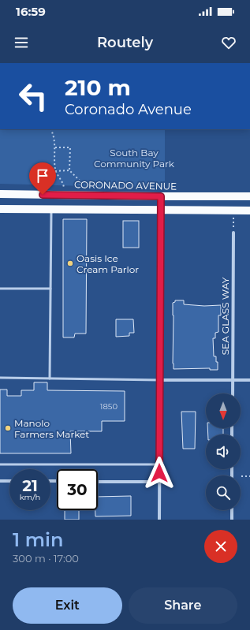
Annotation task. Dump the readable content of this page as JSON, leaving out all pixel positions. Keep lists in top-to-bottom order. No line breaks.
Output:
{"streets":{"main road":["CORONADO AVENUE"],"street":["SEA GLASS WAY"]},"parks":["South Bay Community Park"],"places":["Oasis Ice Cream Parlor","Manolo Farmers Market"],"house_numbers":["1850"],"north":"bottom","page":{"status":"16:59","header":"Routely","turn":["210 m","Coronado Avenue"],"speed":"21 km/h","limit":"30","heading":["1 min","300 m · 17:00"],"buttons":["Exit","Share"]}}
